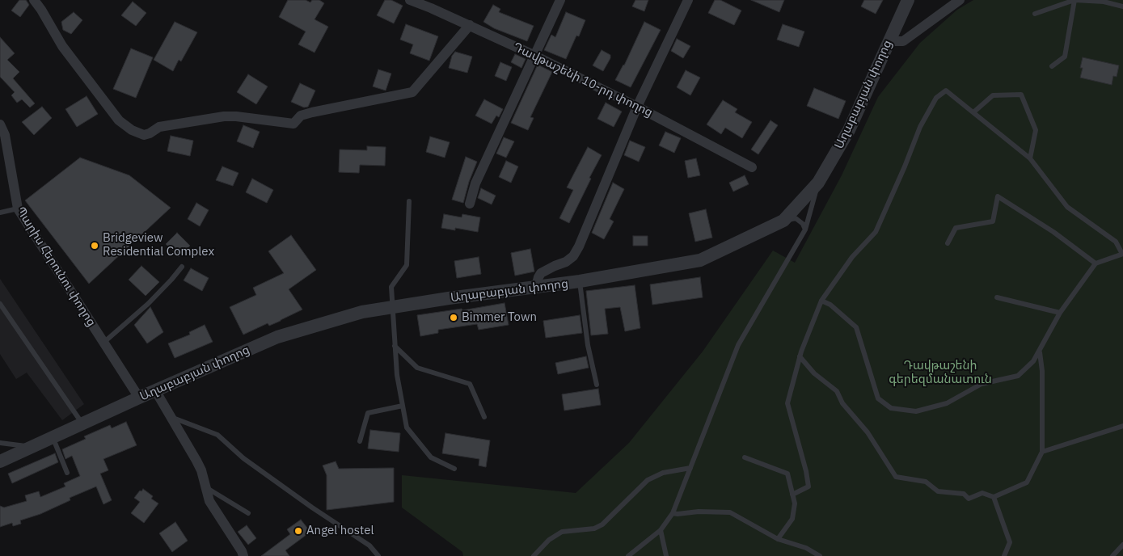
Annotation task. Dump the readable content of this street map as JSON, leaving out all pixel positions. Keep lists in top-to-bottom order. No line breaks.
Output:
{"streets":{"street":["Դավթաշենի 10-րդ փողոց","Աղաբաբյան փողոց","Պարիս Հերունու փողոց"]},"crossings":[["Աղաբաբյան փողոց","Պարիս Հերունու փողոց"]],"parks":["Դավթաշենի գերեզմանատուն"],"places":["Bridgeview Residential Complex","Bimmer Town","Angel hostel"]}
